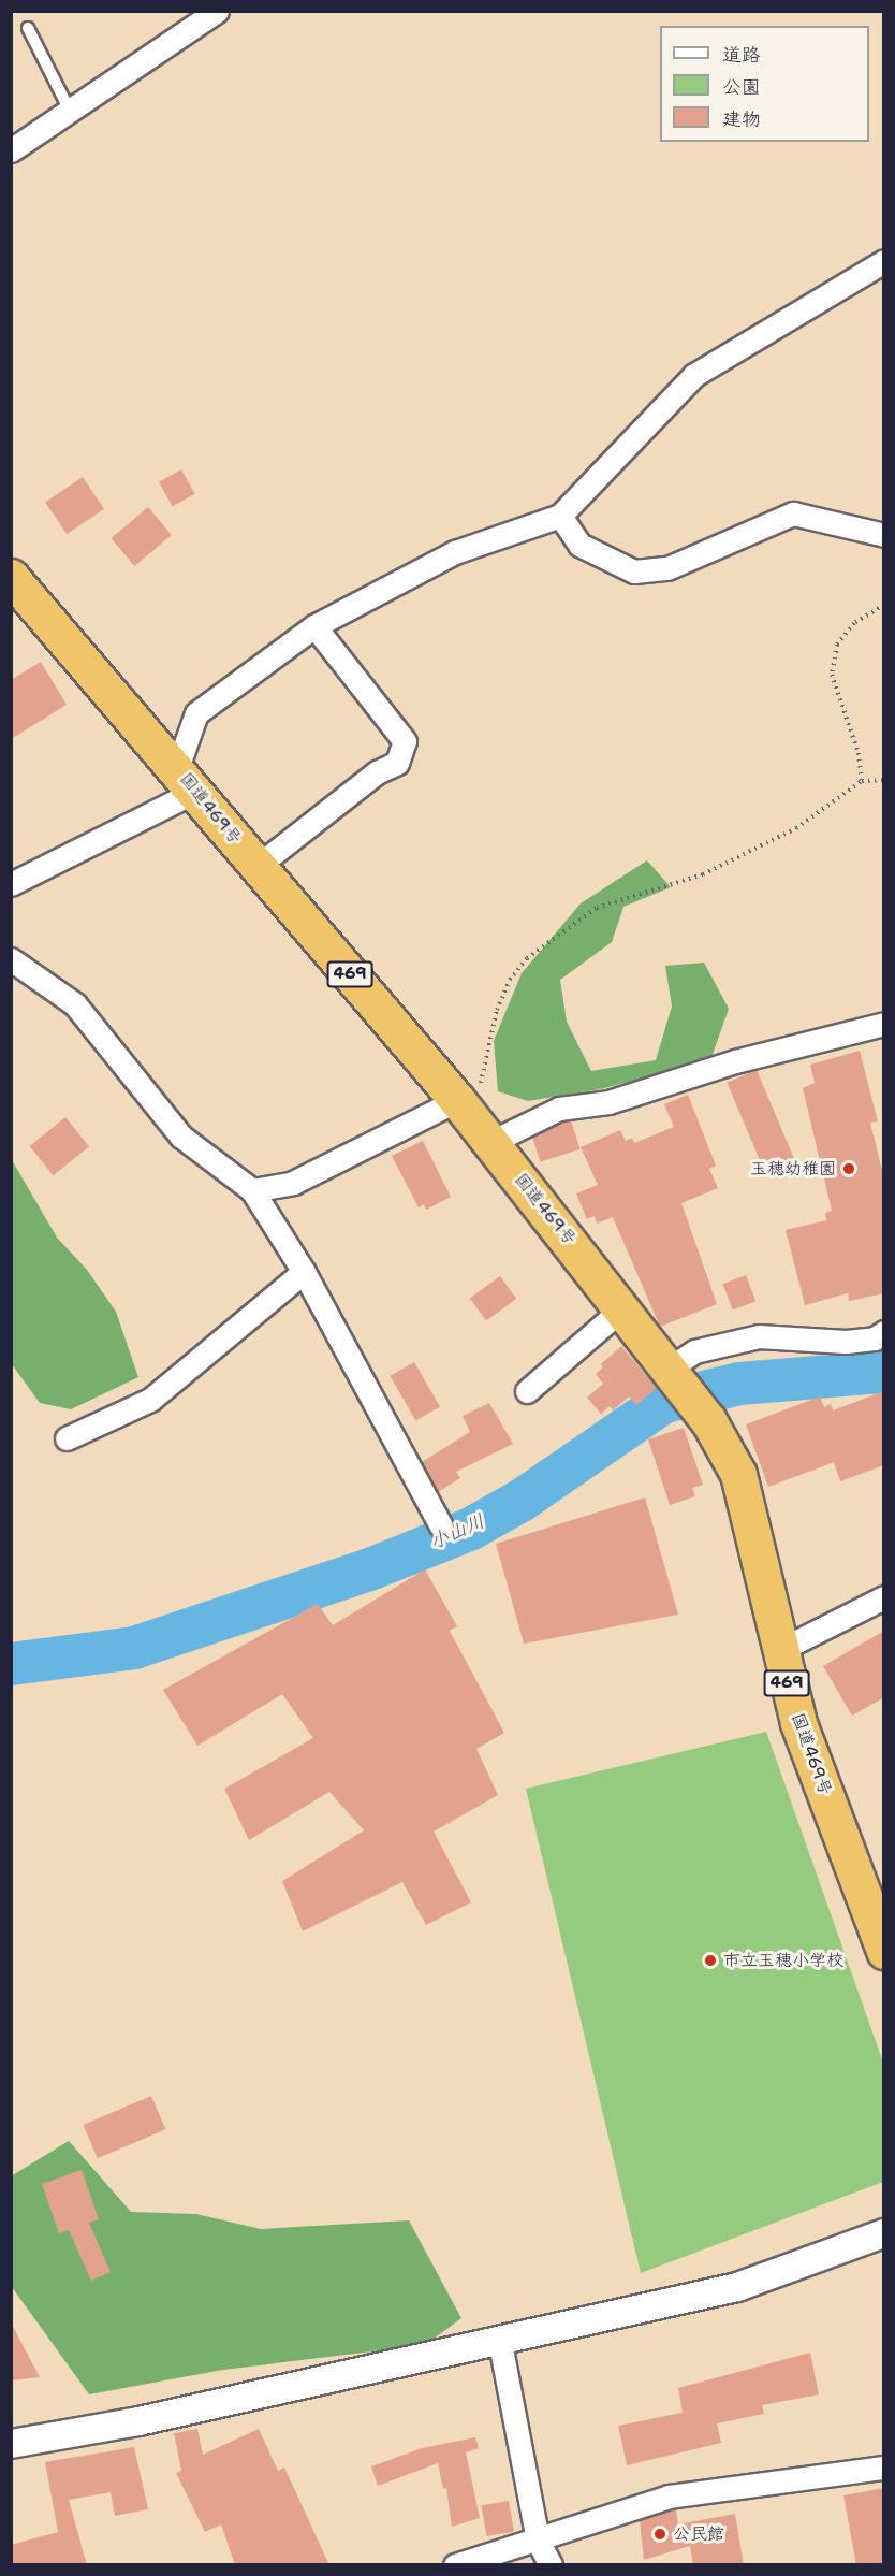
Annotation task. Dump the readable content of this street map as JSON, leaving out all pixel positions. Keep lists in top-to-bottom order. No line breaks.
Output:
{"streets":{"highway":["国道469号","469"]},"water":["小山川"],"places":["玉穂幼稚園","市立玉穂小学校","公民館"],"legend":["道路","公園","建物"]}
